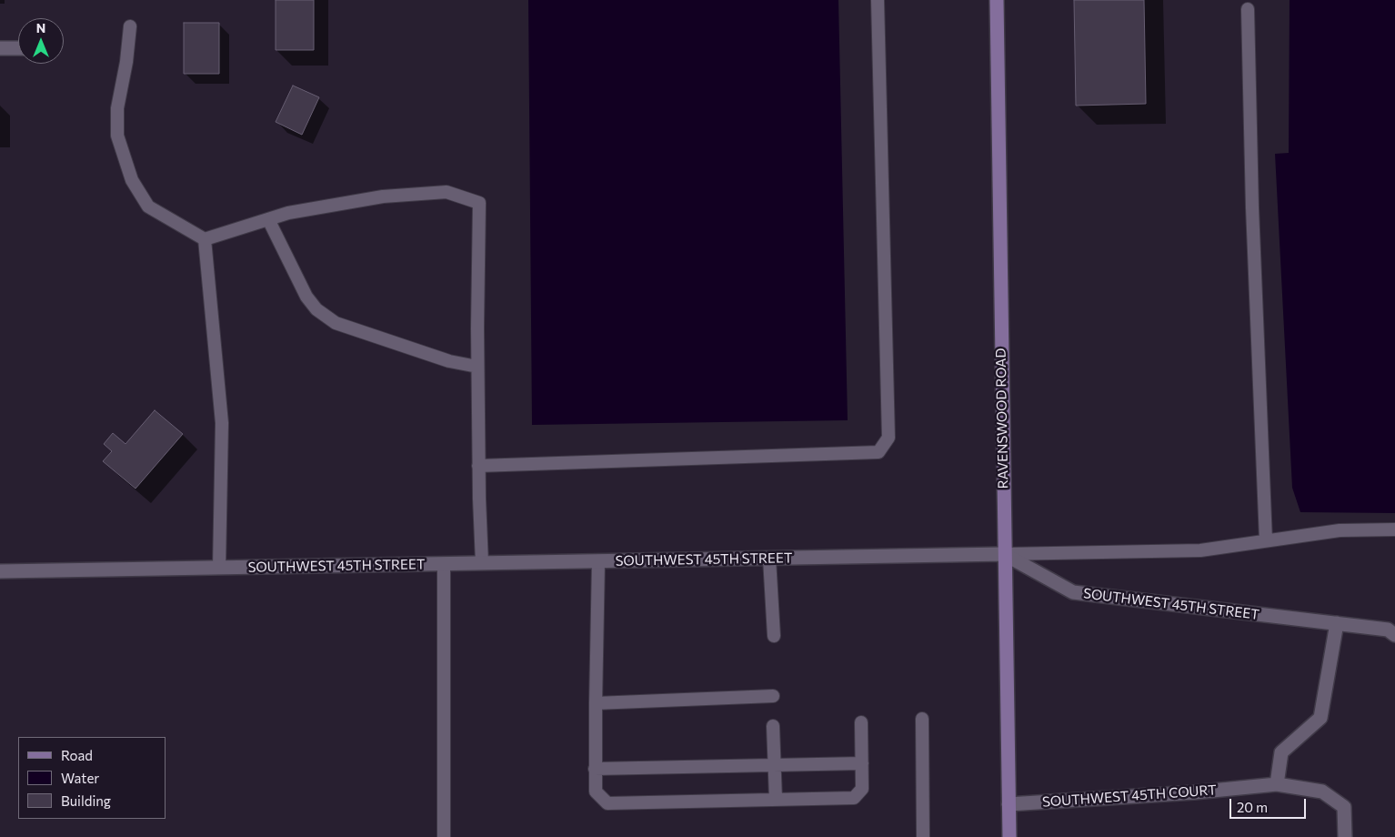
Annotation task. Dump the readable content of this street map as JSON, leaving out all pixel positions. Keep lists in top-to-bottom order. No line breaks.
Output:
{"streets":{"street":["RAVENSWOOD ROAD","SOUTHWEST 45TH STREET","SOUTHWEST 45TH COURT"]},"crossings":[["RAVENSWOOD ROAD","SOUTHWEST 45TH STREET"],["RAVENSWOOD ROAD","SOUTHWEST 45TH COURT"]],"legend":["Road","Water","Building"],"scale_bar":"20 m","north":"top"}
